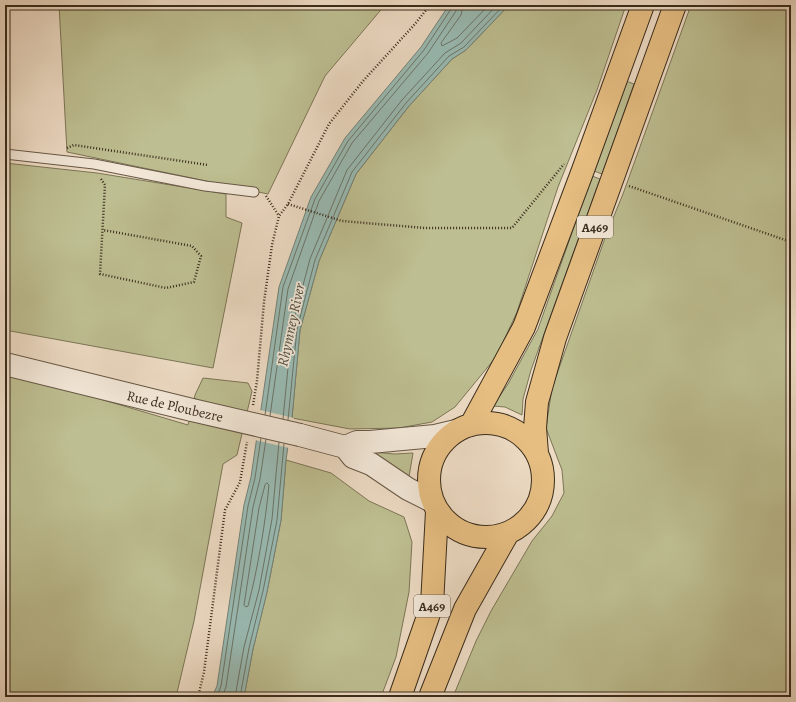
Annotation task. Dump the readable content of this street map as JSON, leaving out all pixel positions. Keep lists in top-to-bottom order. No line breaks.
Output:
{"streets":{"main road":["A469"],"street":["Rue de Ploubezre"]},"crossings":[["A469","Rue de Ploubezre"]],"water":["Rhymney River"]}
